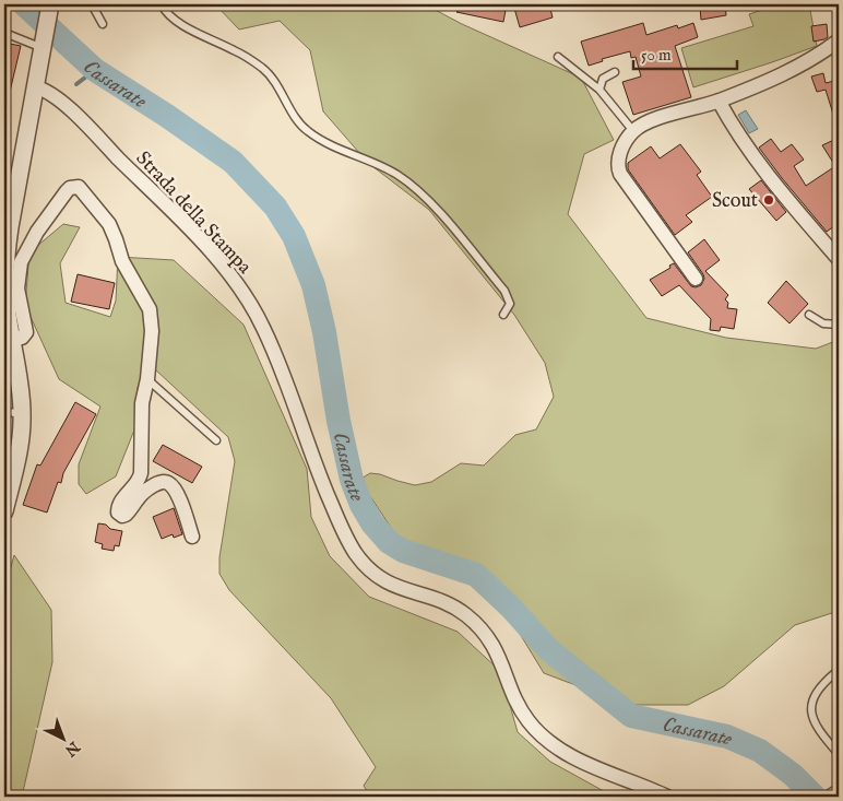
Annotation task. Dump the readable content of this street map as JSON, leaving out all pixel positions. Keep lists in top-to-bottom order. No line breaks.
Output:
{"streets":{"street":["Strada della Stampa"]},"water":["Cassarate"],"places":["Scout"],"scale_bar":"50 m","north":"bottom right"}
